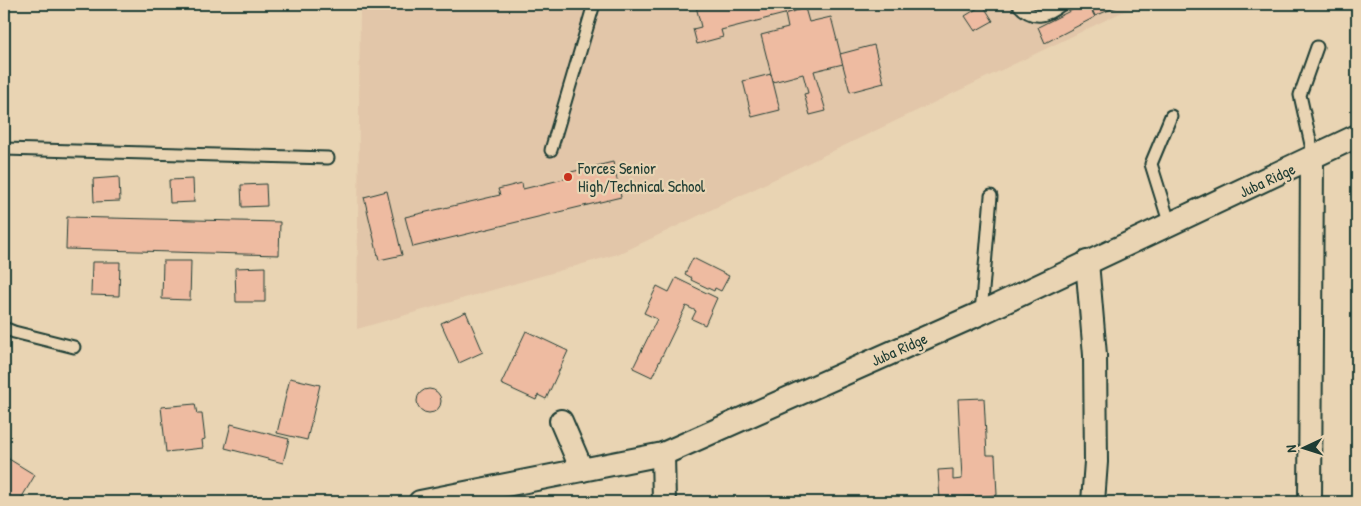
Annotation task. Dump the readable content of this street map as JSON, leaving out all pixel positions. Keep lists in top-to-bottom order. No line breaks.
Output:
{"streets":{"street":["Juba Ridge"]},"places":["Forces Senior High/Technical School"],"north":"left"}
